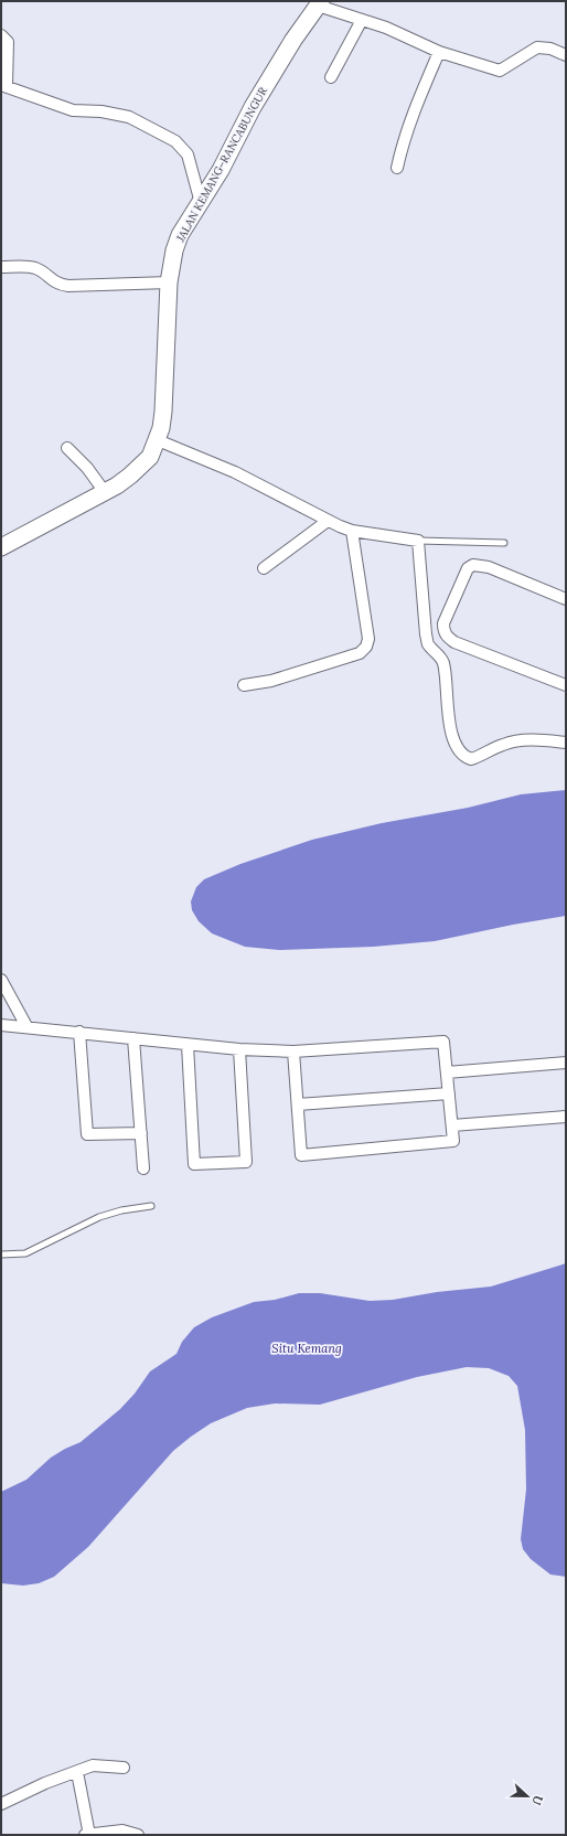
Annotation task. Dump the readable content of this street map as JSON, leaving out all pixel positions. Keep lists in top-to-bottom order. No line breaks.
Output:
{"streets":{"street":["JALAN KEMANG–RANCABUNGUR"]},"water":["Situ Kemang"],"north":"right"}
